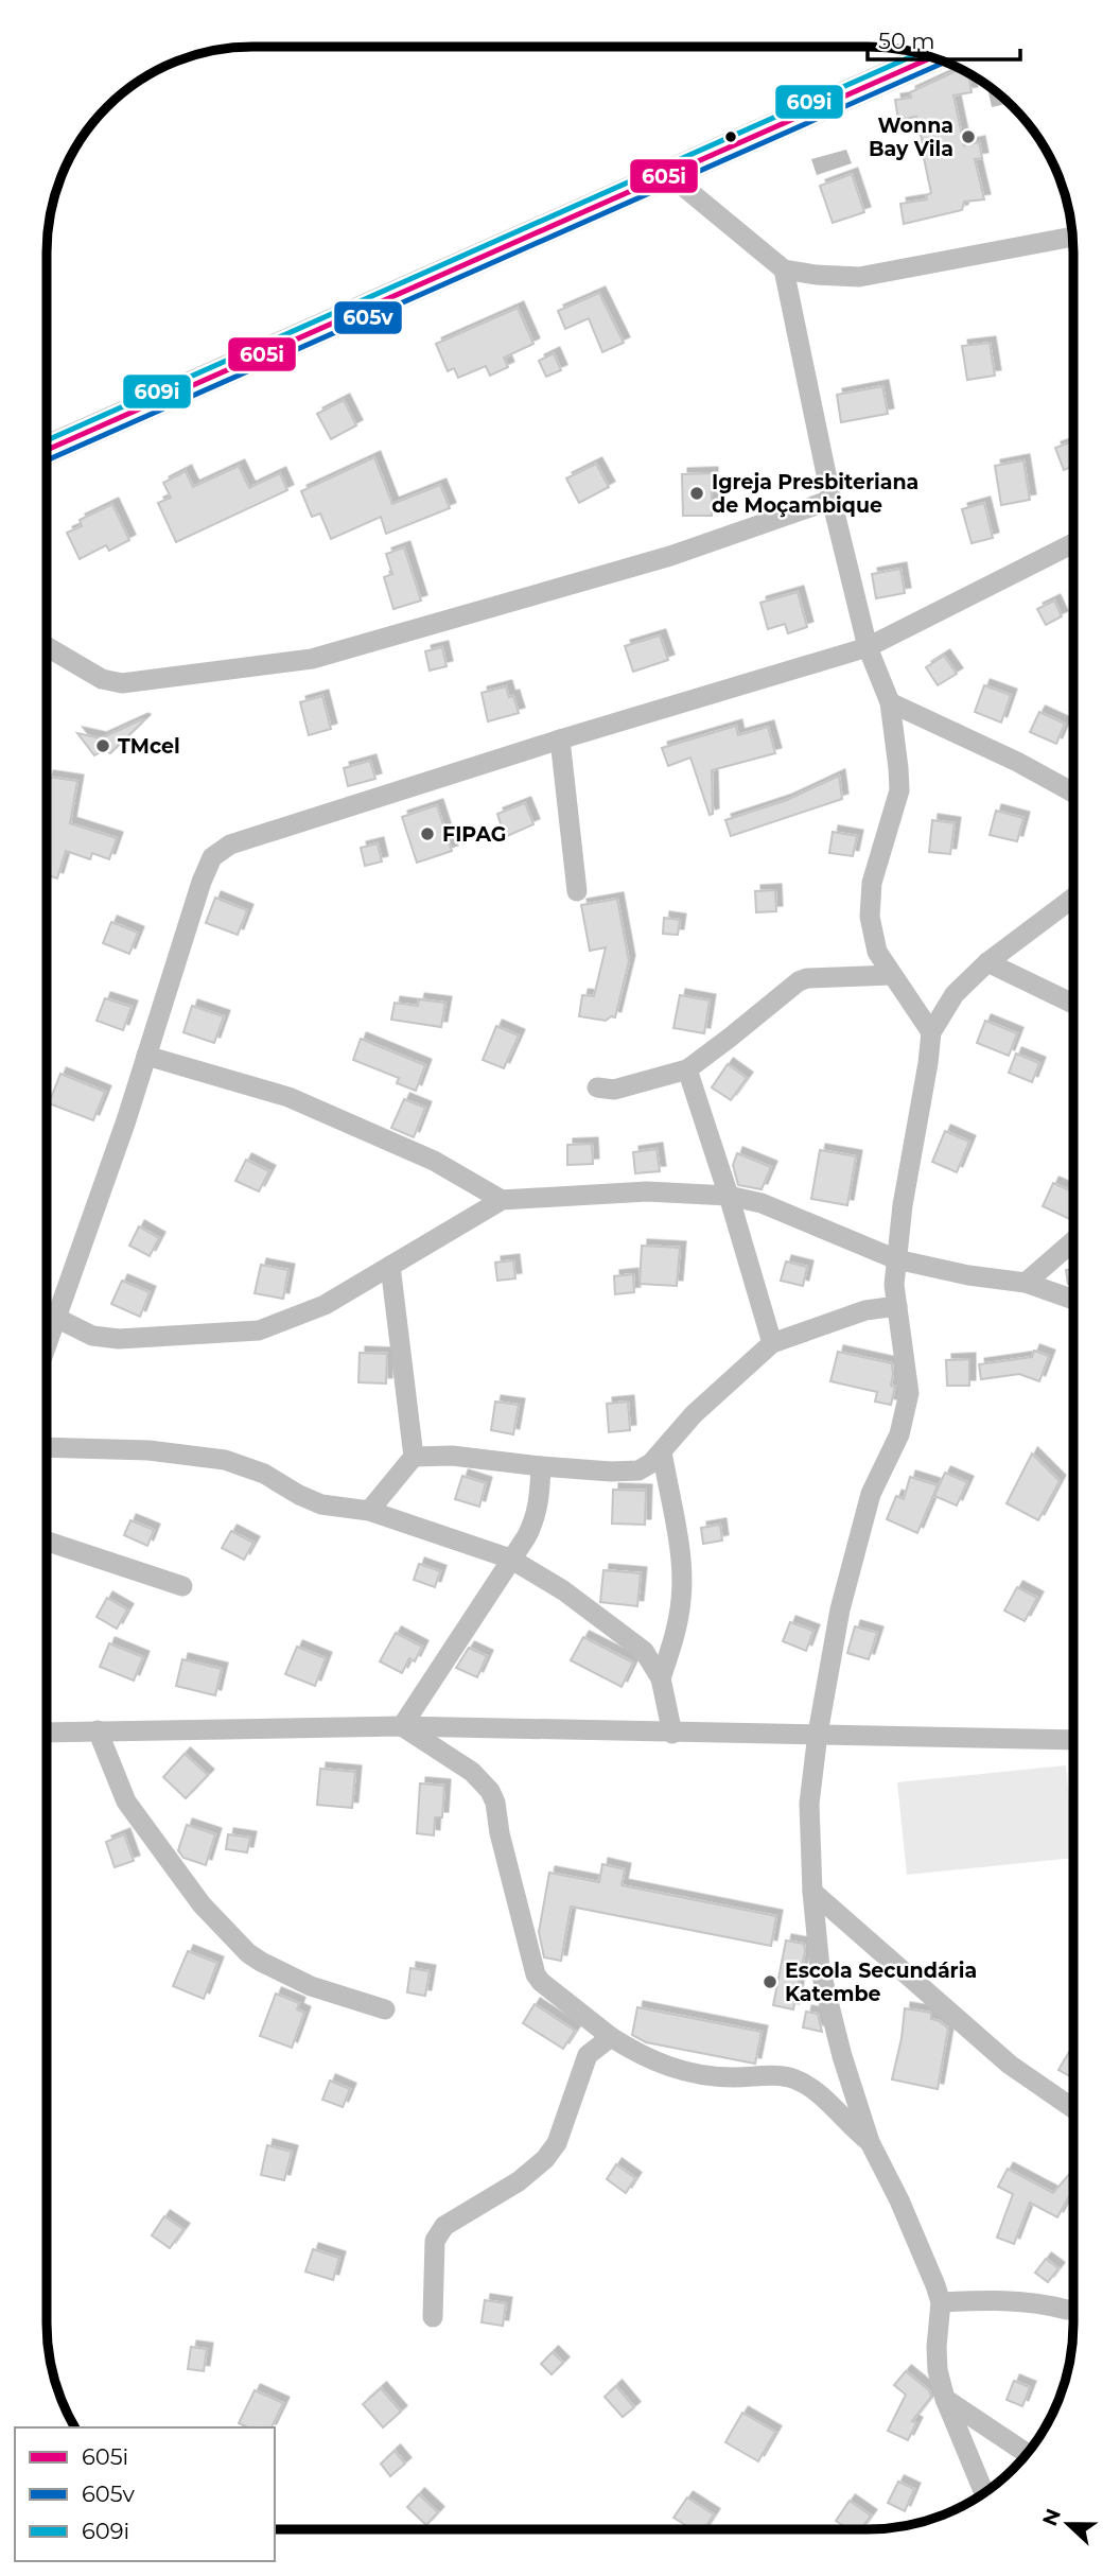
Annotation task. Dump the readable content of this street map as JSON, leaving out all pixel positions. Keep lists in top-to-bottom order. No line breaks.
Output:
{"places":["Wonna Bay Vila","Igreja Presbiteriana de Moçambique","TMcel","FIPAG","Escola Secundária Katembe"],"lines":["transit line 609i","transit line 605i","transit line 605v"],"legend":["605i","605v","609i"],"scale_bar":"50 m","north":"left"}
